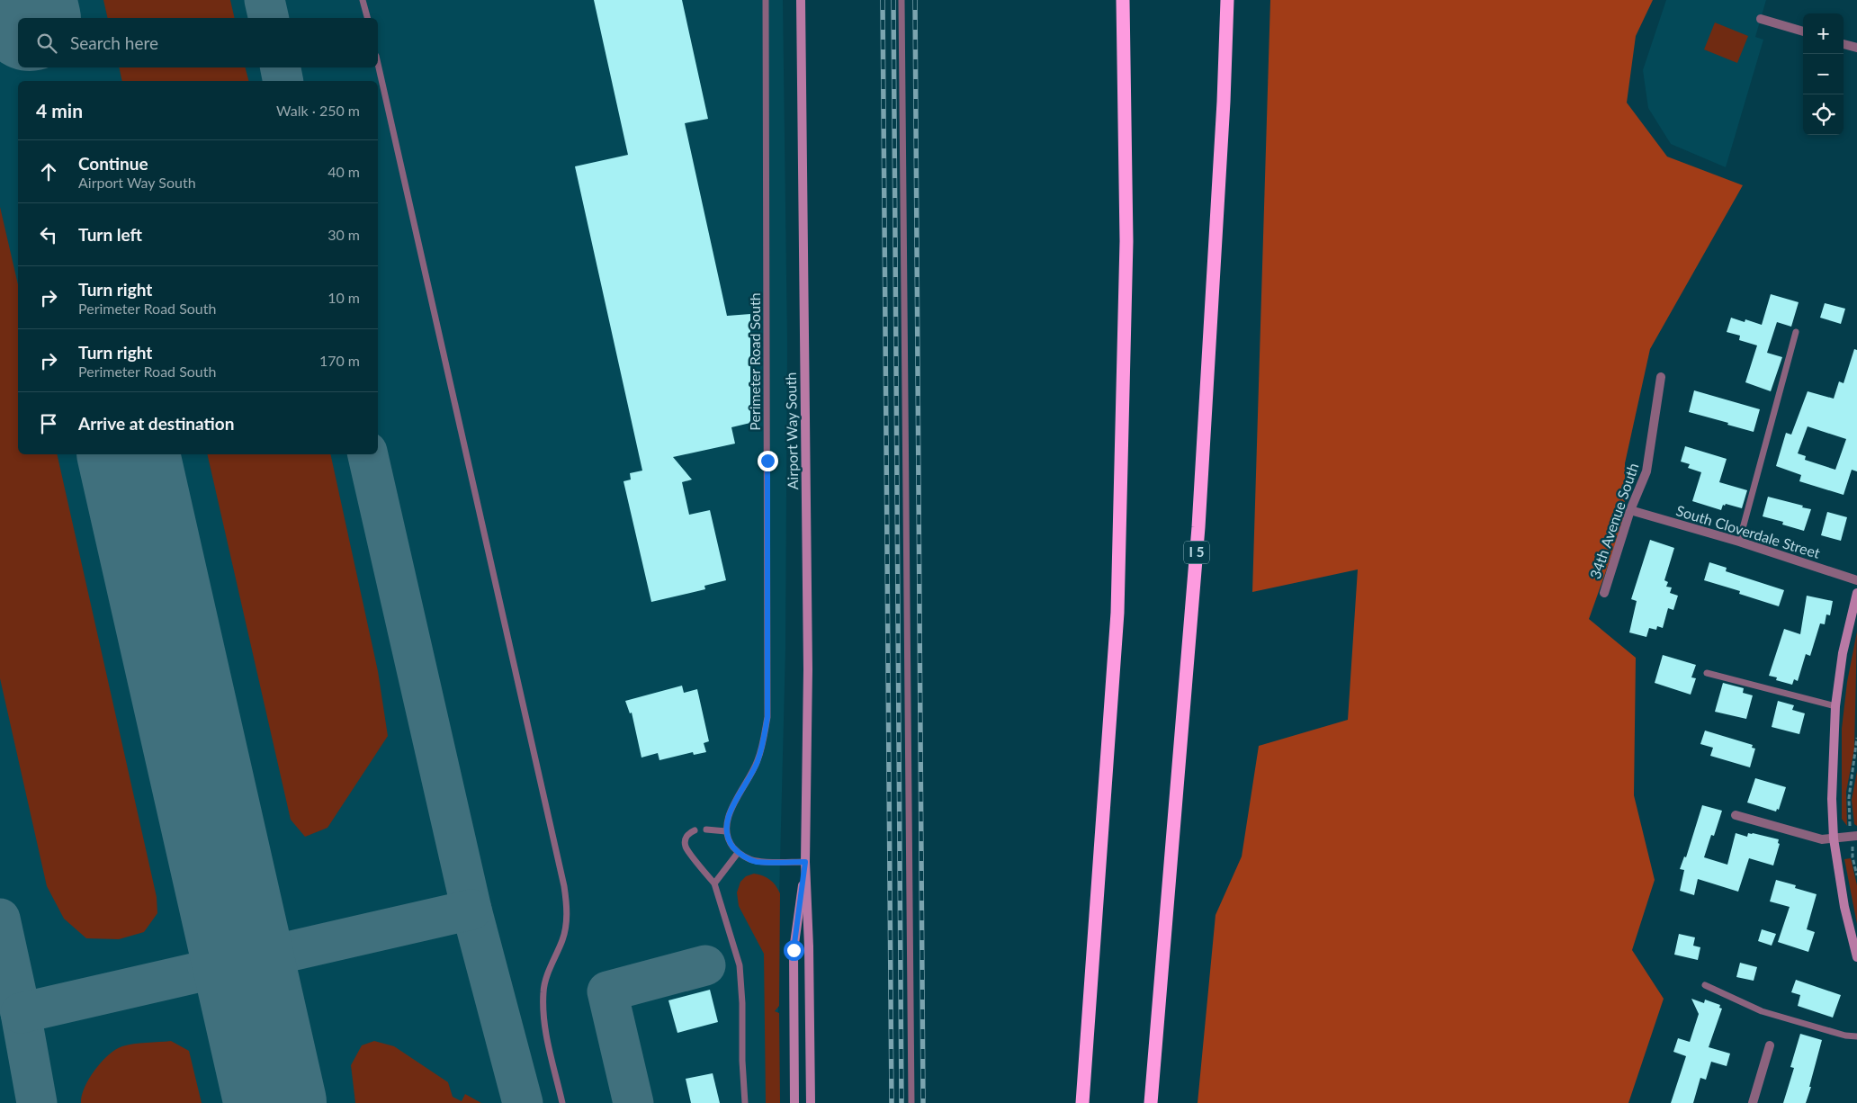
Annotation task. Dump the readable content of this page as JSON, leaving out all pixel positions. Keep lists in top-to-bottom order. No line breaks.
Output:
{"streets":{"highway":["I 5"],"main road":["Airport Way South"],"street":["34th Avenue South","South Cloverdale Street"],"lane":["Perimeter Road South"]},"crossings":[["34th Avenue South","South Cloverdale Street"]],"page":{"map_buttons":["+","−"],"search":"Search here","heading":["4 min","Walk · 250 m"],"list":[["Continue","Airport Way South","40 m"],["Turn left","30 m"],["Turn right","Perimeter Road South","10 m"],["Turn right","Perimeter Road South","170 m"],"Arrive at destination"]}}
